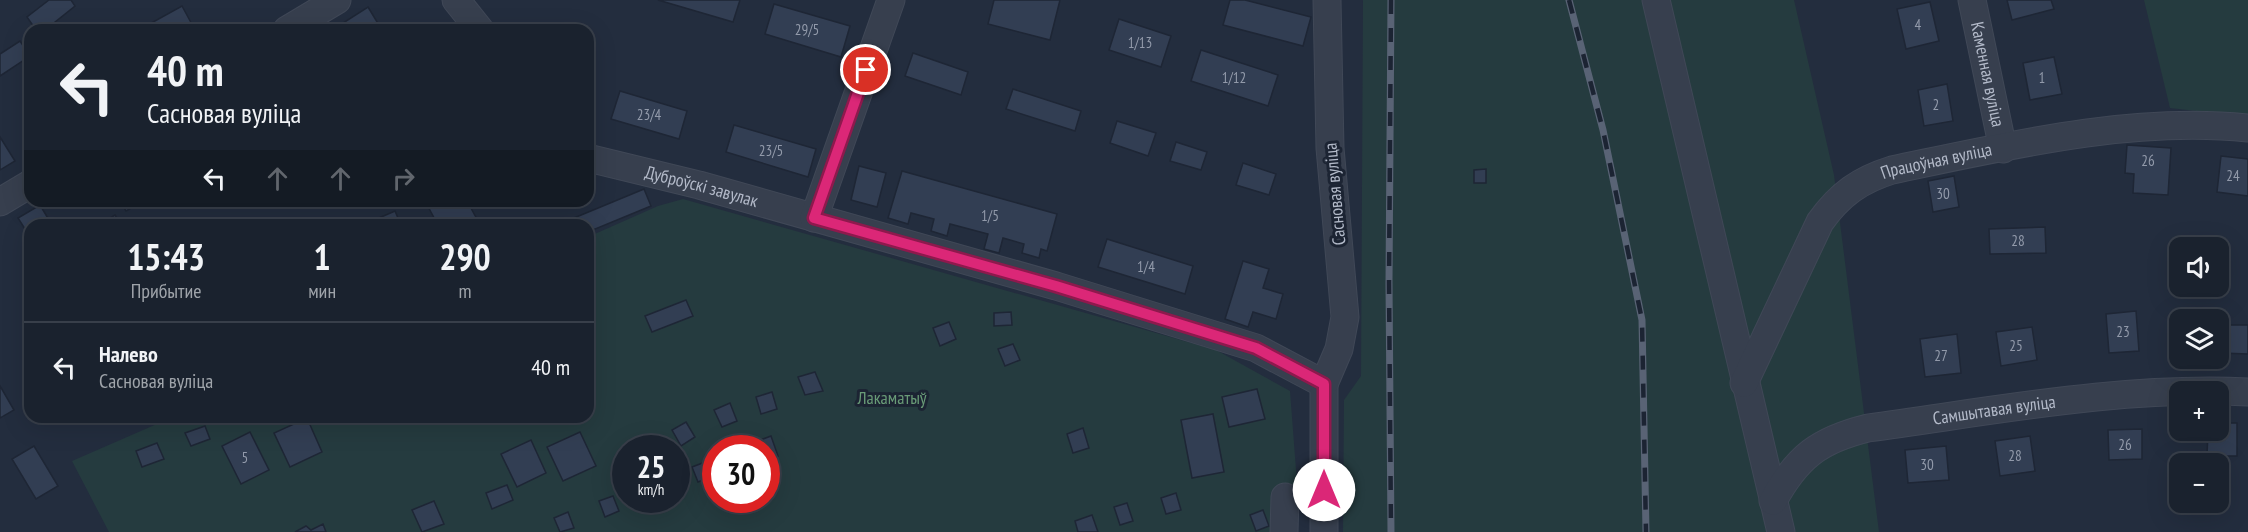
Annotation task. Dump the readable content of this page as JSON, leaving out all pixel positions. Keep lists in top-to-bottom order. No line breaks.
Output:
{"streets":{"street":["Каменная вуліца","Працоўная вуліца","Дуброўскі завулак","Сасновая вуліца","Самшытавая вуліца"]},"crossings":[["Каменная вуліца","Працоўная вуліца"]],"parks":["Лакаматыў"],"house_numbers":["4","29/5","1/13","1/12","1","2","23/4","23/5","26","24","30","1/5","28","1/4","23","25","27","26","28","5","30"],"page":{"turn":["40 m","Сасновая вуліца"],"eta":["15:43","Прибытие","1","мин","290","m"],"map_buttons":["+","−"],"list":[{"name":"Налево","note":"Сасновая вуліца","value":"40 m"}],"speed":"25 km/h","limit":"30"}}
